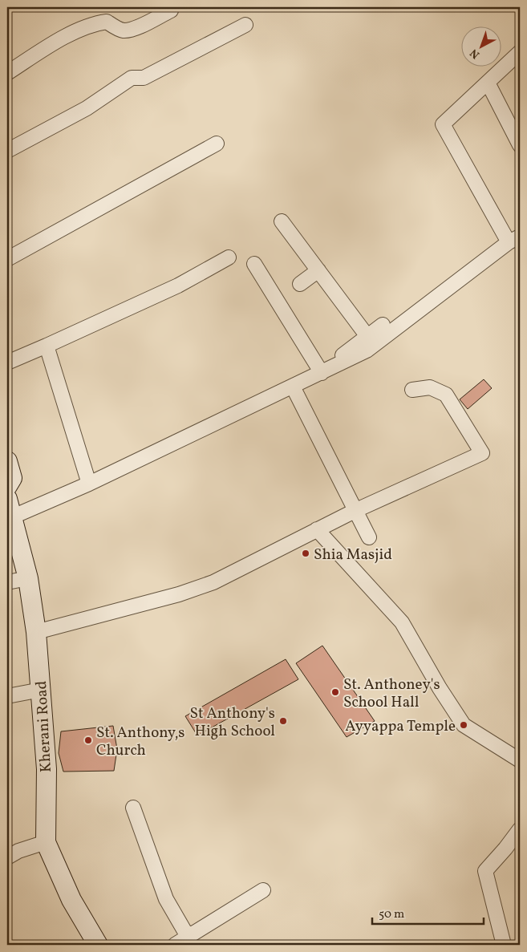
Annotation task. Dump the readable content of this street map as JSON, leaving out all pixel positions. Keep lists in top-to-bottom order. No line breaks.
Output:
{"streets":{"main road":["Kherani Road"]},"places":["Shia Masjid","St. Anthoney's School Hall","St Anthony's High School","Ayyappa Temple","St. Anthony,s Church"],"scale_bar":"50 m","north":"bottom left"}
